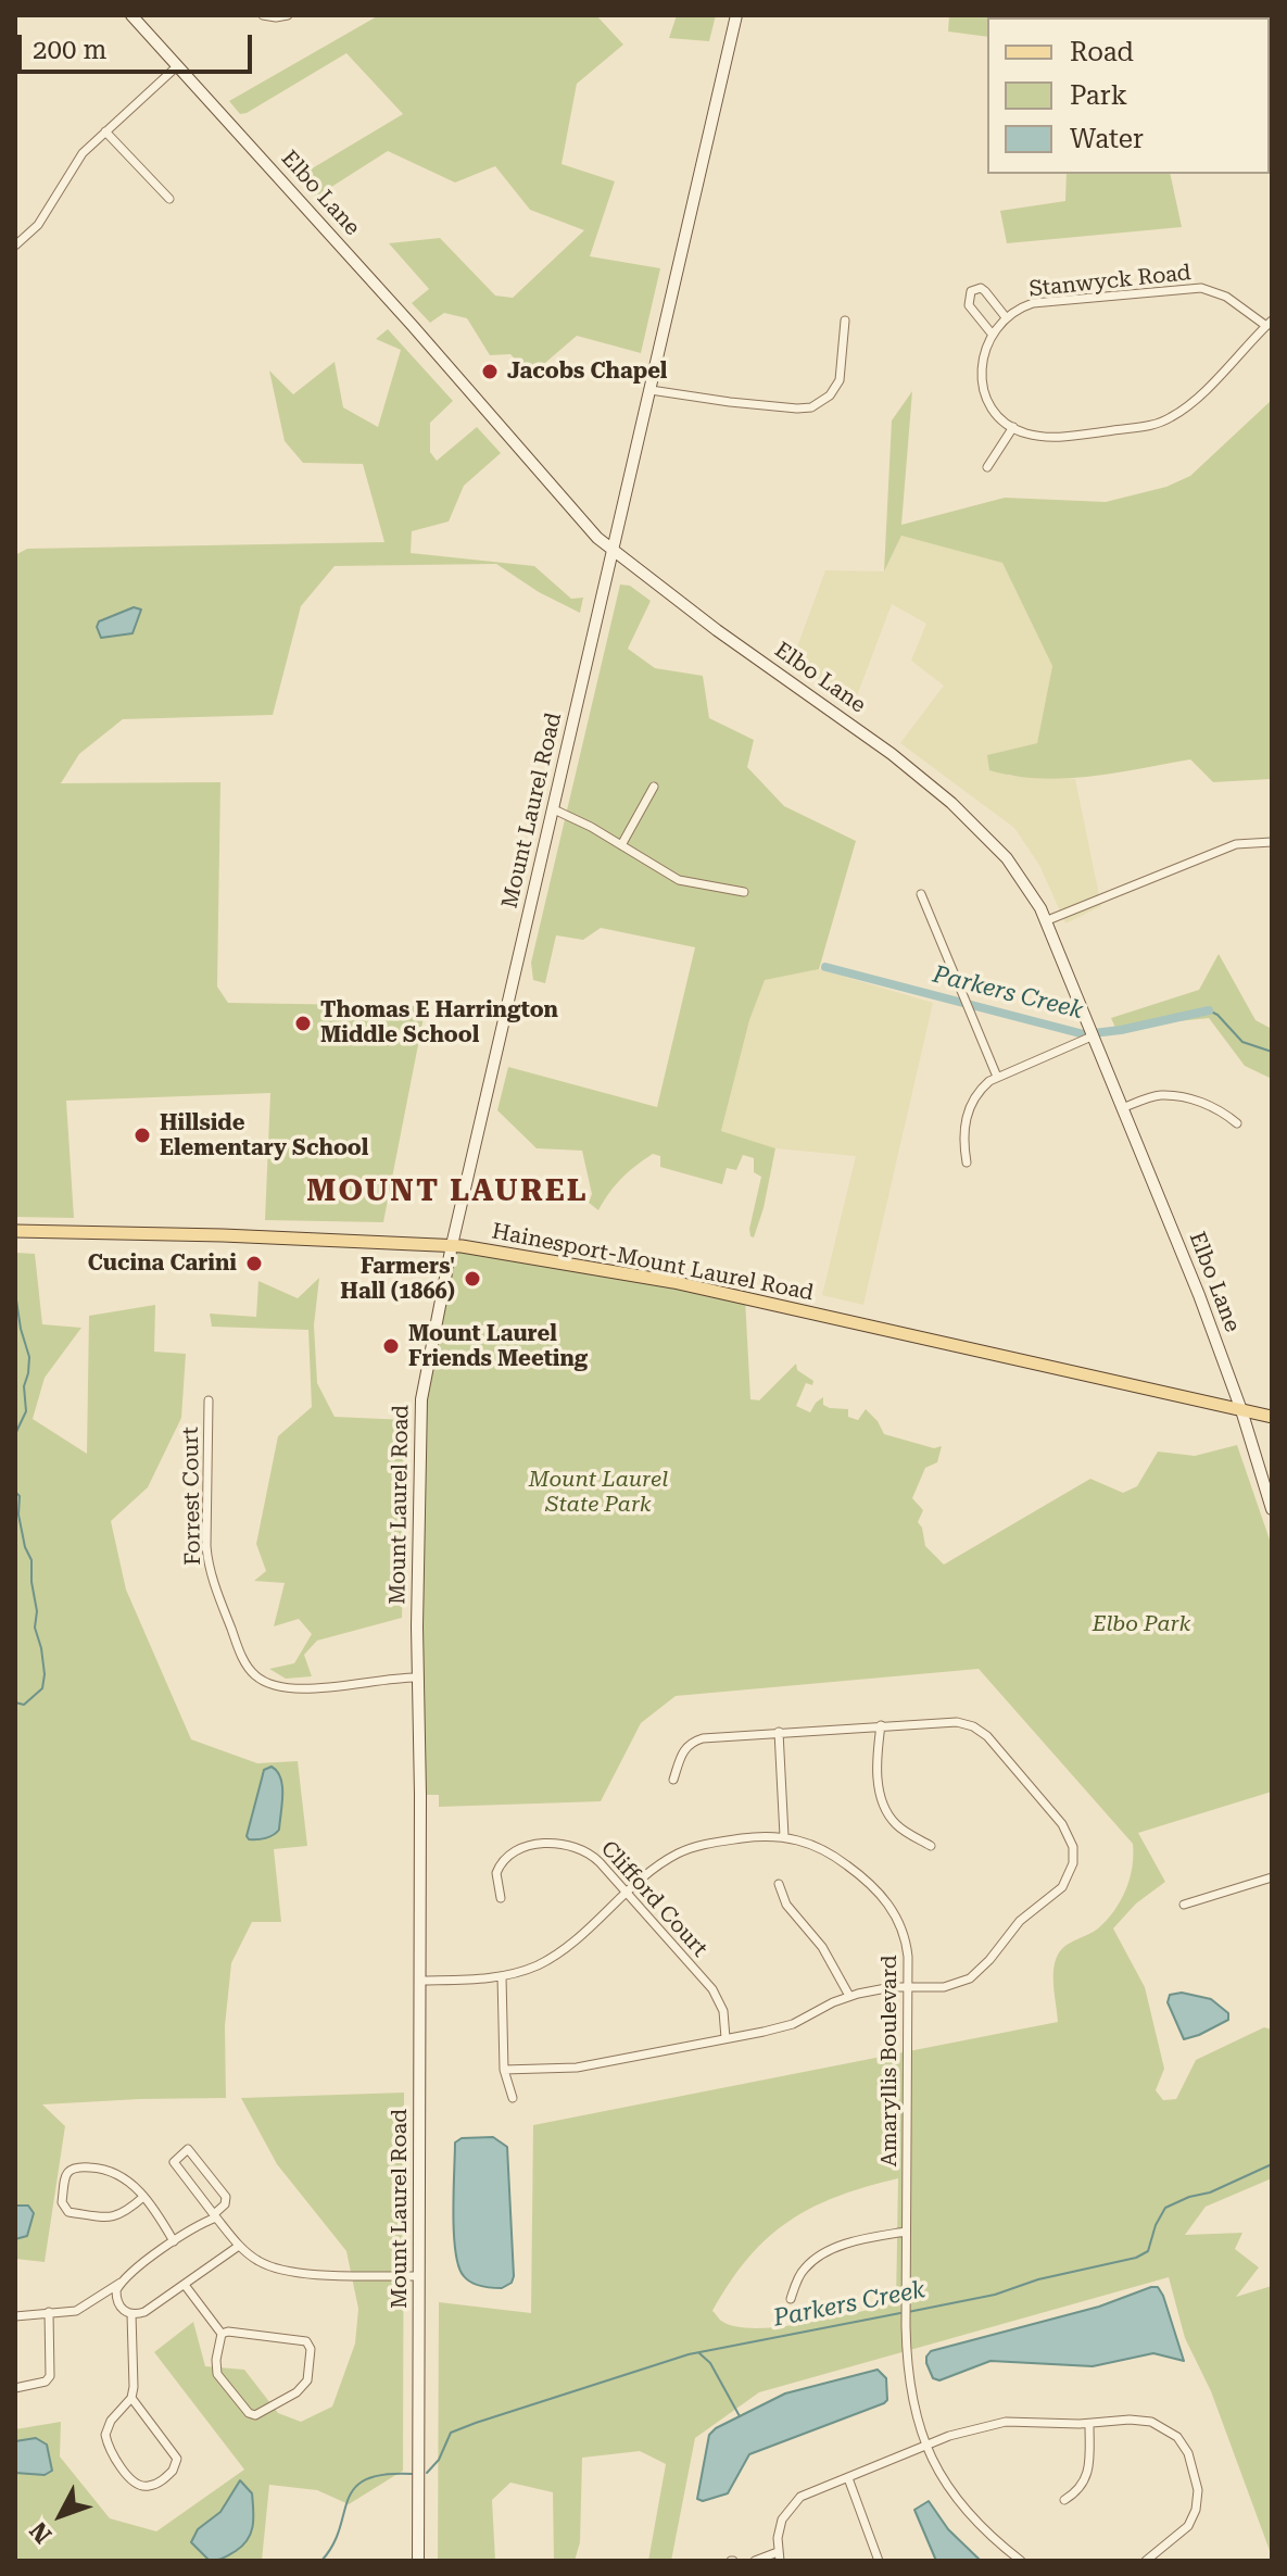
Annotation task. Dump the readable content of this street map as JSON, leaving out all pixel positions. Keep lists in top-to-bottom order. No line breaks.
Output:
{"streets":{"main road":["Elbo Lane","Mount Laurel Road","Hainesport-Mount Laurel Road"],"street":["Stanwyck Road","Forrest Court","Clifford Court","Amaryllis Boulevard"]},"crossings":[["Elbo Lane","Mount Laurel Road"],["Elbo Lane","Hainesport-Mount Laurel Road"],["Mount Laurel Road","Hainesport-Mount Laurel Road"],["Mount Laurel Road","Forrest Court"],["Mount Laurel Road","Amaryllis Boulevard"],["Clifford Court","Amaryllis Boulevard"]],"districts":["MOUNT LAUREL"],"water":["Parkers Creek"],"parks":["Mount Laurel State Park","Elbo Park"],"places":["Jacobs Chapel","Thomas E Harrington Middle School","Hillside Elementary School","Cucina Carini","Farmers' Hall (1866)","Mount Laurel Friends Meeting"],"legend":["Road","Park","Water"],"scale_bar":"200 m","north":"bottom left"}
